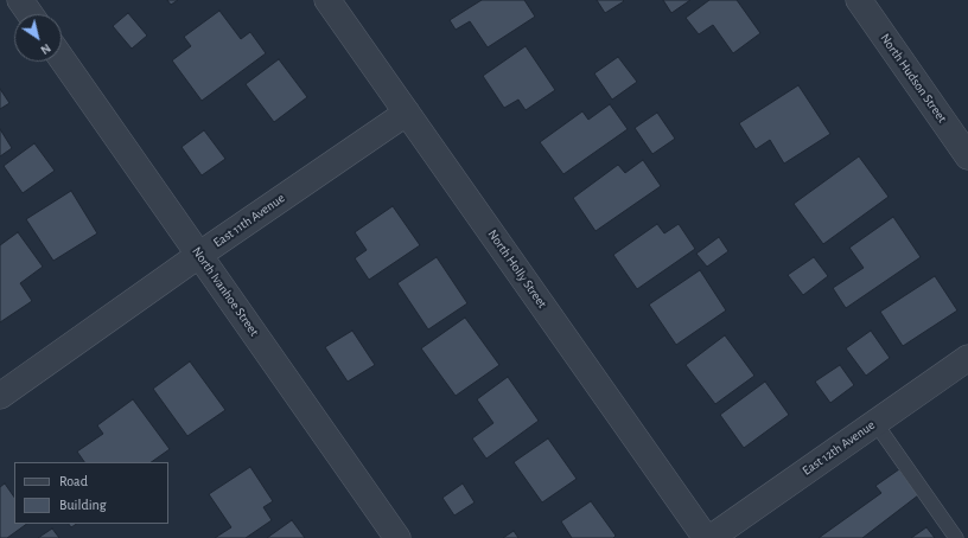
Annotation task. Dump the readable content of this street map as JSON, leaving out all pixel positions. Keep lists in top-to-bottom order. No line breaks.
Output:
{"streets":{"street":["North Hudson Street","East 11th Avenue","North Holly Street","North Ivanhoe Street","East 12th Avenue"]},"crossings":[["East 11th Avenue","North Holly Street"],["East 11th Avenue","North Ivanhoe Street"]],"legend":["Road","Building"],"north":"bottom right"}
